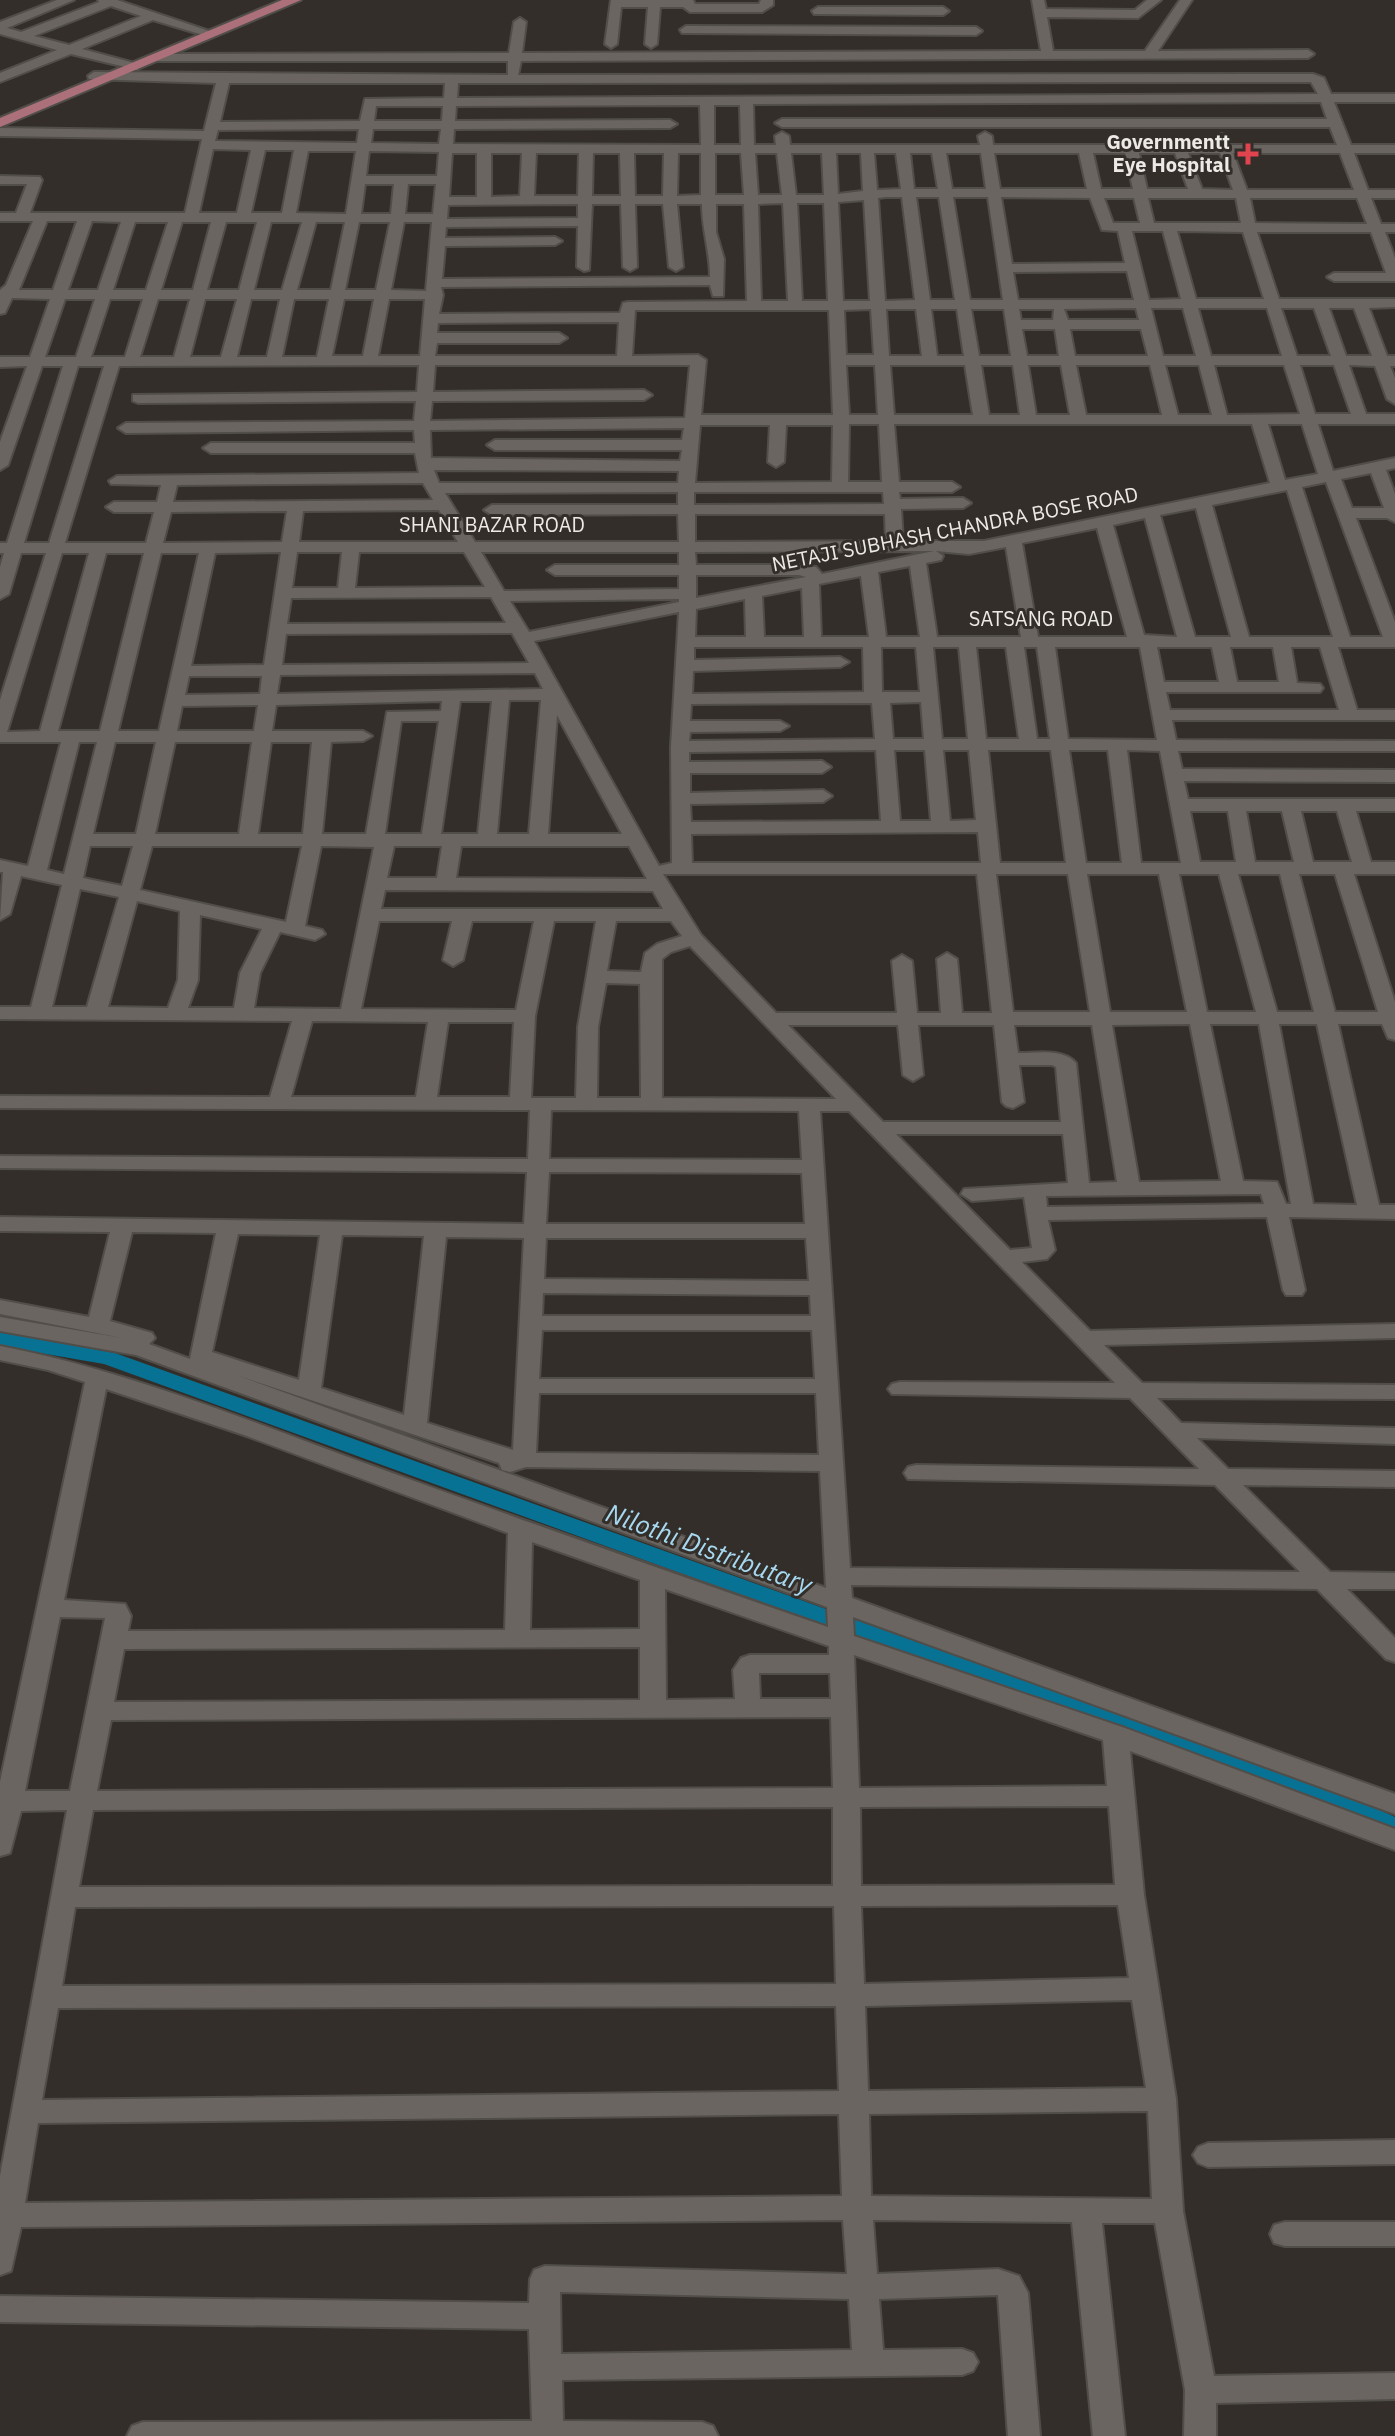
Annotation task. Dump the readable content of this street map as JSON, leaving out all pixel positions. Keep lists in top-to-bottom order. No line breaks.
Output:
{"streets":{"street":["SHANI BAZAR ROAD","NETAJI SUBHASH CHANDRA BOSE ROAD","SATSANG ROAD"]},"crossings":[["SHANI BAZAR ROAD","NETAJI SUBHASH CHANDRA BOSE ROAD"]],"water":["Nilothi Distributary"],"places":{"health":["Governmentt Eye Hospital"]}}
